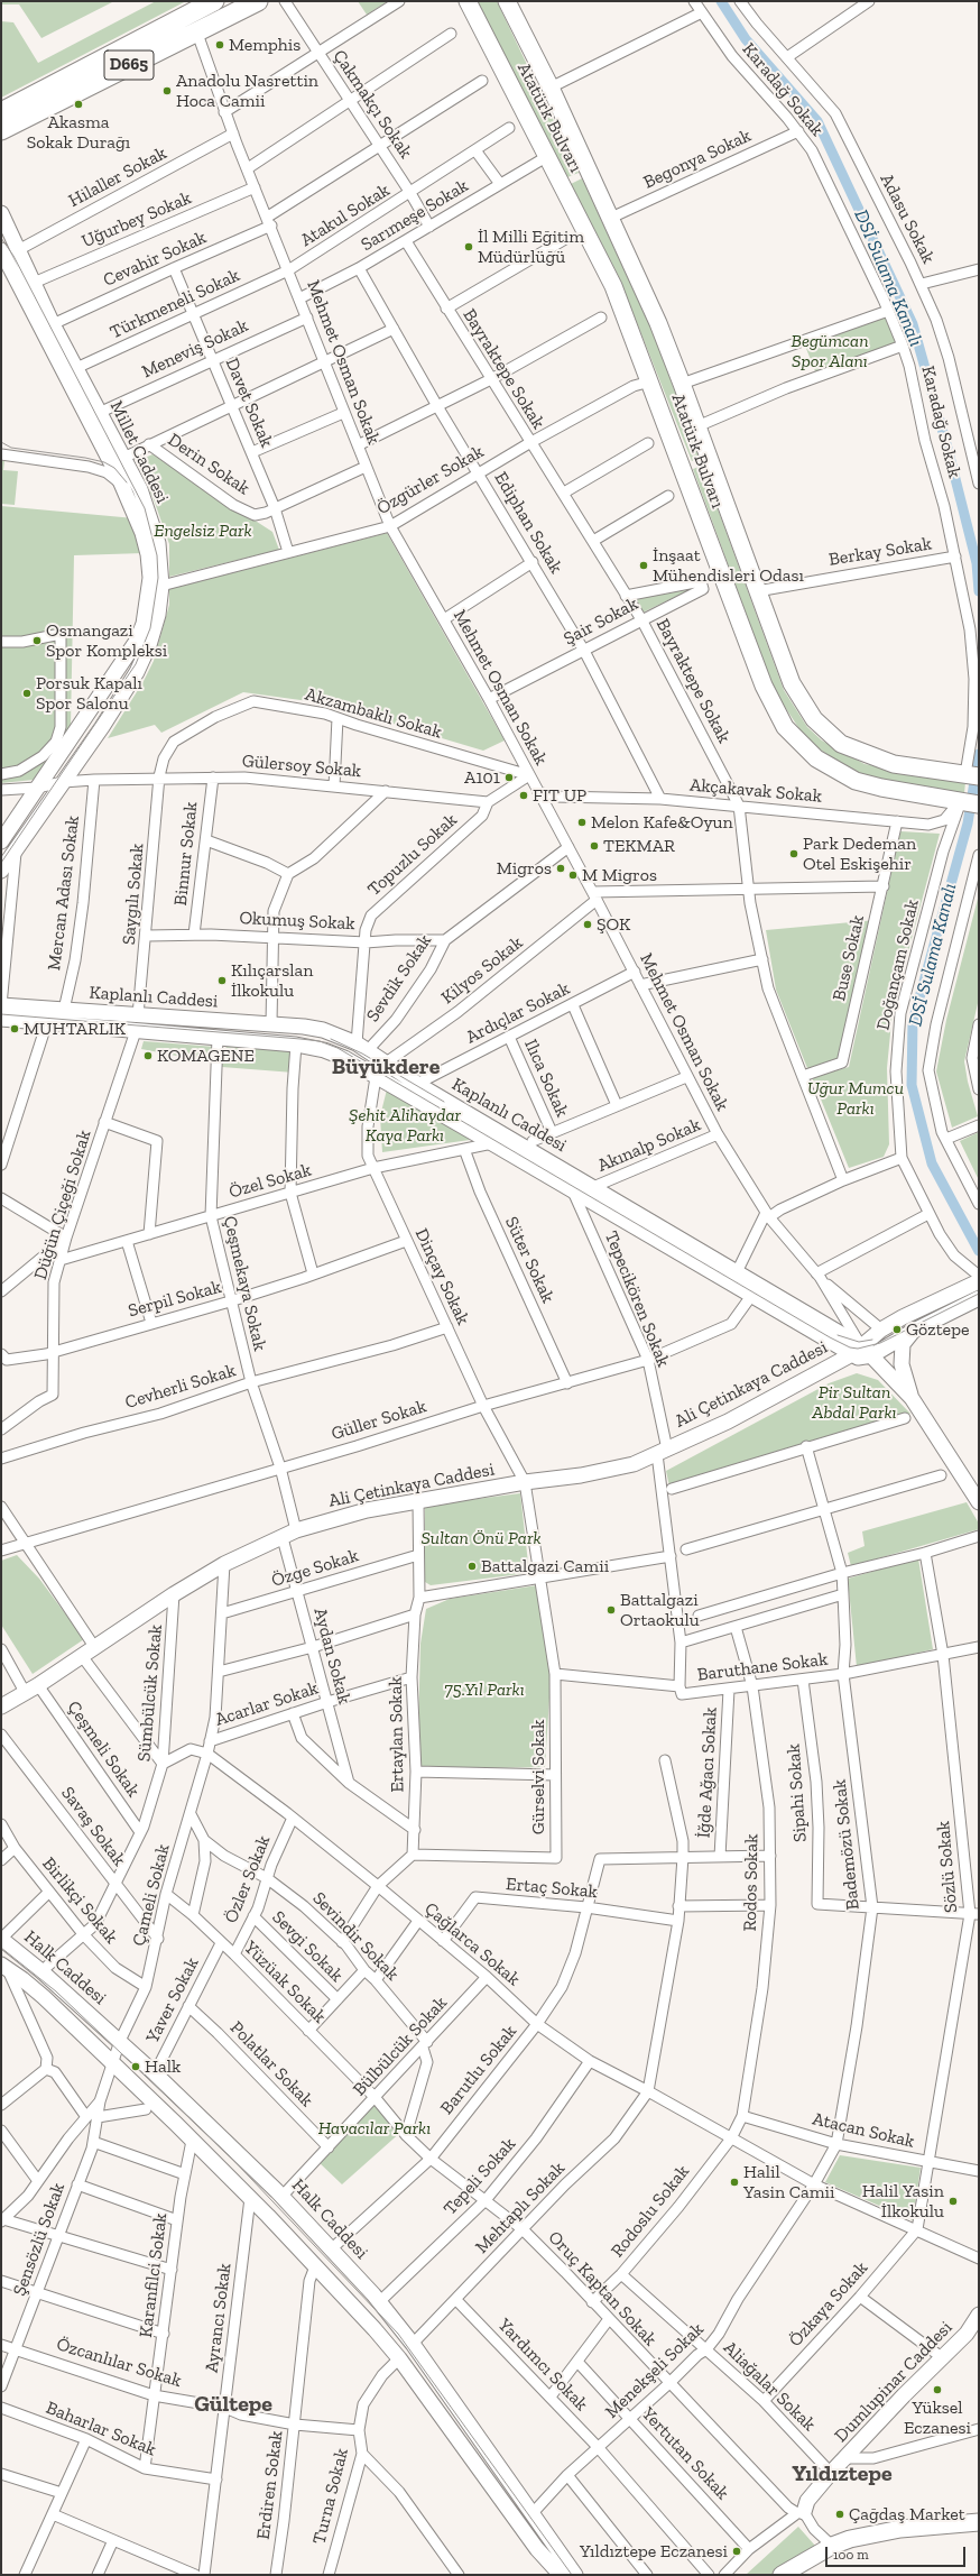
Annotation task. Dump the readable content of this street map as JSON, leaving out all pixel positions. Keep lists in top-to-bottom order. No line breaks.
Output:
{"streets":{"highway":["D665"],"main road":["Atatürk Bulvarı","Millet Caddesi","Kaplanlı Caddesi","Ali Çetinkaya Caddesi","Halk Caddesi","Dumlupinar Caddesi"],"street":["Karadağ Sokak","Çakmakçı Sokak","Begonya Sokak","Hilaller Sokak","Atakul Sokak","Sarımeşe Sokak","Adasu Sokak","Uğurbey Sokak","Cevahir Sokak","Türkmeneli Sokak","Meneviş Sokak","Mehmet Osman Sokak","Bayraktepe Sokak","Davet Sokak","Derin Sokak","Özgürler Sokak","Ediphan Sokak","Berkay Sokak","Şair Sokak","Akzambaklı Sokak","Gülersoy Sokak","Akçakavak Sokak","Binnur Sokak","Topuzlu Sokak","Mercan Adası Sokak","Saygılı Sokak","Okumuş Sokak","Buse Sokak","Doğançam Sokak","Kilyos Sokak","Sevdik Sokak","Ardıçlar Sokak","Ilıca Sokak","Akınalp Sokak","Özel Sokak","Düğün Çiçeği Sokak","Süter Sokak","Dinçay Sokak","Çeşmekaya Sokak","Serpil Sokak","Tepecikören Sokak","Cevherli Sokak","Güller Sokak","Özge Sokak","Aydan Sokak","Baruthane Sokak","Sümbülcük Sokak","Acarlar Sokak","Ertaylan Sokak","Çeşmeli Sokak","İğde Ağacı Sokak","Gürselvi Sokak","Sipahi Sokak","Savaş Sokak","Bademözü Sokak","Sözlü Sokak","Özler Sokak","Rodos Sokak","Ertaç Sokak","Çameli Sokak","Birlikçi Sokak","Sevindir Sokak","Çağlarca Sokak","Sevgi Sokak","Yüzüak Sokak","Yaver Sokak","Bülbülcük Sokak","Polatlar Sokak","Barutlu Sokak","Atacan Sokak","Tepeli Sokak","Mehtaplı Sokak","Rodoslu Sokak","Şensözlü Sokak","Karanfilci Sokak","Oruç Kaptan Sokak","Özkaya Sokak","Ayrancı Sokak","Özcanlılar Sokak","Yardımcı Sokak","Menekşeli Sokak","Aliağalar Sokak","Baharlar Sokak","Yertutan Sokak","Erdiren Sokak","Turna Sokak"]},"crossings":[["D665","Mehmet Osman Sokak"],["Karadağ Sokak","Atatürk Bulvarı"],["Karadağ Sokak","Begonya Sokak"],["Karadağ Sokak","Berkay Sokak"],["Çakmakçı Sokak","Atakul Sokak"],["Çakmakçı Sokak","Sarımeşe Sokak"],["Çakmakçı Sokak","Cevahir Sokak"],["Atatürk Bulvarı","Begonya Sokak"],["Atatürk Bulvarı","Sarımeşe Sokak"],["Atatürk Bulvarı","Özgürler Sokak"],["Atatürk Bulvarı","Berkay Sokak"],["Atatürk Bulvarı","Akçakavak Sokak"],["Atatürk Bulvarı","Doğançam Sokak"],["Hilaller Sokak","Mehmet Osman Sokak"],["Hilaller Sokak","Millet Caddesi"],["Atakul Sokak","Türkmeneli Sokak"],["Atakul Sokak","Mehmet Osman Sokak"],["Sarımeşe Sokak","Mehmet Osman Sokak"],["Sarımeşe Sokak","Bayraktepe Sokak"],["Sarımeşe Sokak","Ediphan Sokak"],["Uğurbey Sokak","Mehmet Osman Sokak"],["Uğurbey Sokak","Millet Caddesi"],["Cevahir Sokak","Mehmet Osman Sokak"],["Cevahir Sokak","Davet Sokak"],["Cevahir Sokak","Millet Caddesi"],["Türkmeneli Sokak","Mehmet Osman Sokak"],["Türkmeneli Sokak","Davet Sokak"],["Türkmeneli Sokak","Millet Caddesi"],["Meneviş Sokak","Mehmet Osman Sokak"],["Meneviş Sokak","Davet Sokak"],["Meneviş Sokak","Millet Caddesi"],["Mehmet Osman Sokak","Özgürler Sokak"],["Mehmet Osman Sokak","Şair Sokak"],["Mehmet Osman Sokak","Akzambaklı Sokak"],["Mehmet Osman Sokak","Akçakavak Sokak"],["Mehmet Osman Sokak","Kilyos Sokak"],["Mehmet Osman Sokak","Sevdik Sokak"],["Mehmet Osman Sokak","Kaplanlı Caddesi"],["Mehmet Osman Sokak","Ardıçlar Sokak"],["Mehmet Osman Sokak","Akınalp Sokak"],["Mehmet Osman Sokak","Ali Çetinkaya Caddesi"],["Bayraktepe Sokak","Özgürler Sokak"],["Bayraktepe Sokak","Şair Sokak"],["Bayraktepe Sokak","Akçakavak Sokak"],["Bayraktepe Sokak","Buse Sokak"],["Davet Sokak","Derin Sokak"],["Davet Sokak","Özgürler Sokak"],["Millet Caddesi","Özgürler Sokak"],["Millet Caddesi","Gülersoy Sokak"],["Özgürler Sokak","Ediphan Sokak"],["Ediphan Sokak","Şair Sokak"],["Ediphan Sokak","Akçakavak Sokak"],["Akzambaklı Sokak","Gülersoy Sokak"],["Akzambaklı Sokak","Saygılı Sokak"],["Gülersoy Sokak","Binnur Sokak"],["Gülersoy Sokak","Topuzlu Sokak"],["Gülersoy Sokak","Mercan Adası Sokak"],["Gülersoy Sokak","Saygılı Sokak"],["Akçakavak Sokak","Buse Sokak"],["Akçakavak Sokak","Doğançam Sokak"],["Binnur Sokak","Okumuş Sokak"],["Topuzlu Sokak","Okumuş Sokak"],["Topuzlu Sokak","Sevdik Sokak"],["Topuzlu Sokak","Kaplanlı Caddesi"],["Mercan Adası Sokak","Kaplanlı Caddesi"],["Saygılı Sokak","Okumuş Sokak"],["Saygılı Sokak","Kaplanlı Caddesi"],["Okumuş Sokak","Sevdik Sokak"],["Kilyos Sokak","Kaplanlı Caddesi"],["Sevdik Sokak","Kaplanlı Caddesi"],["Kaplanlı Caddesi","Ardıçlar Sokak"],["Kaplanlı Caddesi","Akınalp Sokak"],["Kaplanlı Caddesi","Özel Sokak"],["Kaplanlı Caddesi","Düğün Çiçeği Sokak"],["Kaplanlı Caddesi","Dinçay Sokak"],["Kaplanlı Caddesi","Çeşmekaya Sokak"],["Kaplanlı Caddesi","Tepecikören Sokak"],["Kaplanlı Caddesi","Ali Çetinkaya Caddesi"],["Kaplanlı Caddesi","Güller Sokak"],["Ardıçlar Sokak","Ilıca Sokak"],["Özel Sokak","Düğün Çiçeği Sokak"],["Özel Sokak","Süter Sokak"],["Özel Sokak","Dinçay Sokak"],["Özel Sokak","Çeşmekaya Sokak"],["Düğün Çiçeği Sokak","Serpil Sokak"],["Süter Sokak","Güller Sokak"],["Dinçay Sokak","Serpil Sokak"],["Dinçay Sokak","Ali Çetinkaya Caddesi"],["Dinçay Sokak","Cevherli Sokak"],["Dinçay Sokak","Güller Sokak"],["Dinçay Sokak","Gürselvi Sokak"],["Çeşmekaya Sokak","Serpil Sokak"],["Çeşmekaya Sokak","Ali Çetinkaya Caddesi"],["Çeşmekaya Sokak","Cevherli Sokak"],["Çeşmekaya Sokak","Güller Sokak"],["Tepecikören Sokak","Ali Çetinkaya Caddesi"],["Tepecikören Sokak","Güller Sokak"],["Tepecikören Sokak","Baruthane Sokak"],["Ali Çetinkaya Caddesi","Aydan Sokak"],["Ali Çetinkaya Caddesi","Sümbülcük Sokak"],["Ali Çetinkaya Caddesi","Ertaylan Sokak"],["Ali Çetinkaya Caddesi","Çeşmeli Sokak"],["Ali Çetinkaya Caddesi","Gürselvi Sokak"],["Özge Sokak","Aydan Sokak"],["Özge Sokak","Ertaylan Sokak"],["Aydan Sokak","Acarlar Sokak"],["Baruthane Sokak","İğde Ağacı Sokak"],["Baruthane Sokak","Gürselvi Sokak"],["Baruthane Sokak","Sipahi Sokak"],["Baruthane Sokak","Bademözü Sokak"],["Baruthane Sokak","Sözlü Sokak"],["Baruthane Sokak","Rodos Sokak"],["Sümbülcük Sokak","Çeşmeli Sokak"],["Sümbülcük Sokak","Savaş Sokak"],["Sümbülcük Sokak","Birlikçi Sokak"],["Sümbülcük Sokak","Halk Caddesi"],["Acarlar Sokak","Ertaylan Sokak"],["Ertaylan Sokak","Gürselvi Sokak"],["Sipahi Sokak","Bademözü Sokak"],["Savaş Sokak","Çameli Sokak"],["Bademözü Sokak","Atacan Sokak"],["Bademözü Sokak","Menekşeli Sokak"],["Sözlü Sokak","Çağlarca Sokak"],["Sözlü Sokak","Atacan Sokak"],["Sözlü Sokak","Özkaya Sokak"],["Özler Sokak","Sevindir Sokak"],["Özler Sokak","Çağlarca Sokak"],["Özler Sokak","Sevgi Sokak"],["Özler Sokak","Yüzüak Sokak"],["Rodos Sokak","Çağlarca Sokak"],["Rodos Sokak","Atacan Sokak"],["Rodos Sokak","Rodoslu Sokak"],["Ertaç Sokak","Çağlarca Sokak"],["Ertaç Sokak","Barutlu Sokak"],["Çameli Sokak","Birlikçi Sokak"],["Çameli Sokak","Sevindir Sokak"],["Çameli Sokak","Çağlarca Sokak"],["Çameli Sokak","Halk Caddesi"],["Çameli Sokak","Yüzüak Sokak"],["Çameli Sokak","Şensözlü Sokak"],["Sevindir Sokak","Bülbülcük Sokak"],["Çağlarca Sokak","Bülbülcük Sokak"],["Çağlarca Sokak","Barutlu Sokak"],["Çağlarca Sokak","Tepeli Sokak"],["Çağlarca Sokak","Mehtaplı Sokak"],["Çağlarca Sokak","Rodoslu Sokak"],["Çağlarca Sokak","Özkaya Sokak"],["Çağlarca Sokak","Menekşeli Sokak"],["Halk Caddesi","Yaver Sokak"],["Halk Caddesi","Bülbülcük Sokak"],["Halk Caddesi","Barutlu Sokak"],["Halk Caddesi","Tepeli Sokak"],["Halk Caddesi","Mehtaplı Sokak"],["Halk Caddesi","Karanfilci Sokak"],["Halk Caddesi","Ayrancı Sokak"],["Halk Caddesi","Menekşeli Sokak"],["Halk Caddesi","Erdiren Sokak"],["Halk Caddesi","Turna Sokak"],["Yüzüak Sokak","Yaver Sokak"],["Yüzüak Sokak","Bülbülcük Sokak"],["Yüzüak Sokak","Oruç Kaptan Sokak"],["Yaver Sokak","Polatlar Sokak"],["Bülbülcük Sokak","Polatlar Sokak"],["Bülbülcük Sokak","Oruç Kaptan Sokak"],["Barutlu Sokak","Oruç Kaptan Sokak"],["Atacan Sokak","Menekşeli Sokak"],["Tepeli Sokak","Oruç Kaptan Sokak"],["Mehtaplı Sokak","Oruç Kaptan Sokak"],["Mehtaplı Sokak","Yardımcı Sokak"],["Rodoslu Sokak","Oruç Kaptan Sokak"],["Rodoslu Sokak","Aliağalar Sokak"],["Şensözlü Sokak","Özcanlılar Sokak"],["Karanfilci Sokak","Özcanlılar Sokak"],["Karanfilci Sokak","Baharlar Sokak"],["Oruç Kaptan Sokak","Menekşeli Sokak"],["Oruç Kaptan Sokak","Dumlupinar Caddesi"],["Özkaya Sokak","Aliağalar Sokak"],["Ayrancı Sokak","Özcanlılar Sokak"],["Ayrancı Sokak","Baharlar Sokak"],["Özcanlılar Sokak","Erdiren Sokak"],["Özcanlılar Sokak","Turna Sokak"],["Yardımcı Sokak","Menekşeli Sokak"],["Menekşeli Sokak","Aliağalar Sokak"],["Menekşeli Sokak","Yertutan Sokak"],["Dumlupinar Caddesi","Aliağalar Sokak"]],"districts":["Büyükdere","Gültepe","Yıldıztepe"],"water":["DSİ Sulama Kanalı"],"parks":["Begümcan Spor Alanı","Engelsiz Park","Uğur Mumcu Parkı","Şehit Alihaydar Kaya Parkı","Pir Sultan Abdal Parkı","Sultan Önü Park","75.Yıl Parkı","Havacılar Parkı"],"places":["Memphis","Anadolu Nasrettin Hoca Camii","Akasma Sokak Durağı","İl Milli Eğitim Müdürlüğü","İnşaat Mühendisleri Odası","Osmangazi Spor Kompleksi","Porsuk Kapalı Spor Salonu","A101","FIT UP","Melon Kafe&Oyun","TEKMAR","Park Dedeman Otel Eskişehir","Migros","M Migros","ŞOK","Kılıçarslan İlkokulu","MUHTARLIK","KOMAGENE","Göztepe","Battalgazi Camii","Battalgazi Ortaokulu","Halk","Halil Yasin Camii","Halil Yasin İlkokulu","Yüksel Eczanesi","Çağdaş Market","Yıldıztepe Eczanesi"],"scale_bar":"100 m"}
